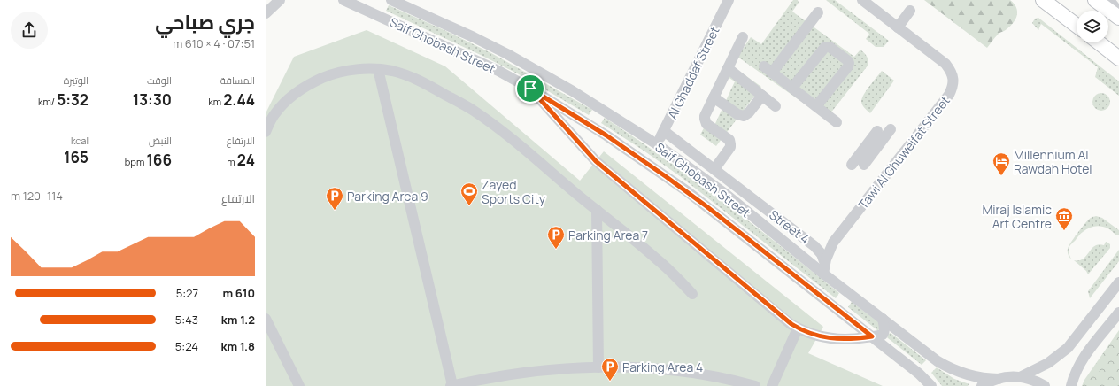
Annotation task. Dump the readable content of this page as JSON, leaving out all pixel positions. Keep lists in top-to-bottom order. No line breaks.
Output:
{"streets":{"street":["Saif Ghobash Street","Al Ghaddaf Street","Tawi Al Ghuweifat Street","Street 4"]},"crossings":[["Saif Ghobash Street","Al Ghaddaf Street"],["Saif Ghobash Street","Tawi Al Ghuweifat Street"],["Saif Ghobash Street","Street 4"],["Al Ghaddaf Street","Street 4"],["Tawi Al Ghuweifat Street","Street 4"]],"places":{"hotel":["Millennium Al Rawdah Hotel"],"sports":["Zayed Sports City"],"parking":["Parking Area 9","Parking Area 7","Parking Area 4"],"museum":["Miraj Islamic Art Centre"]},"page":{"heading":["جري صباحي","07:51 · 4 × 610 m"],"stats":[["المسافة","2.44 km"],["الوقت","13:30"],["الوتيرة","5:32 /km"],["الارتفاع","24 m"],["النبض","166 bpm"],["kcal","165"]],"chart":["الارتفاع","114–120 m"],"list":[{"name":"610 m","note":"5:27"},{"name":"1.2 km","note":"5:43"},{"name":"1.8 km","note":"5:24"}]}}
